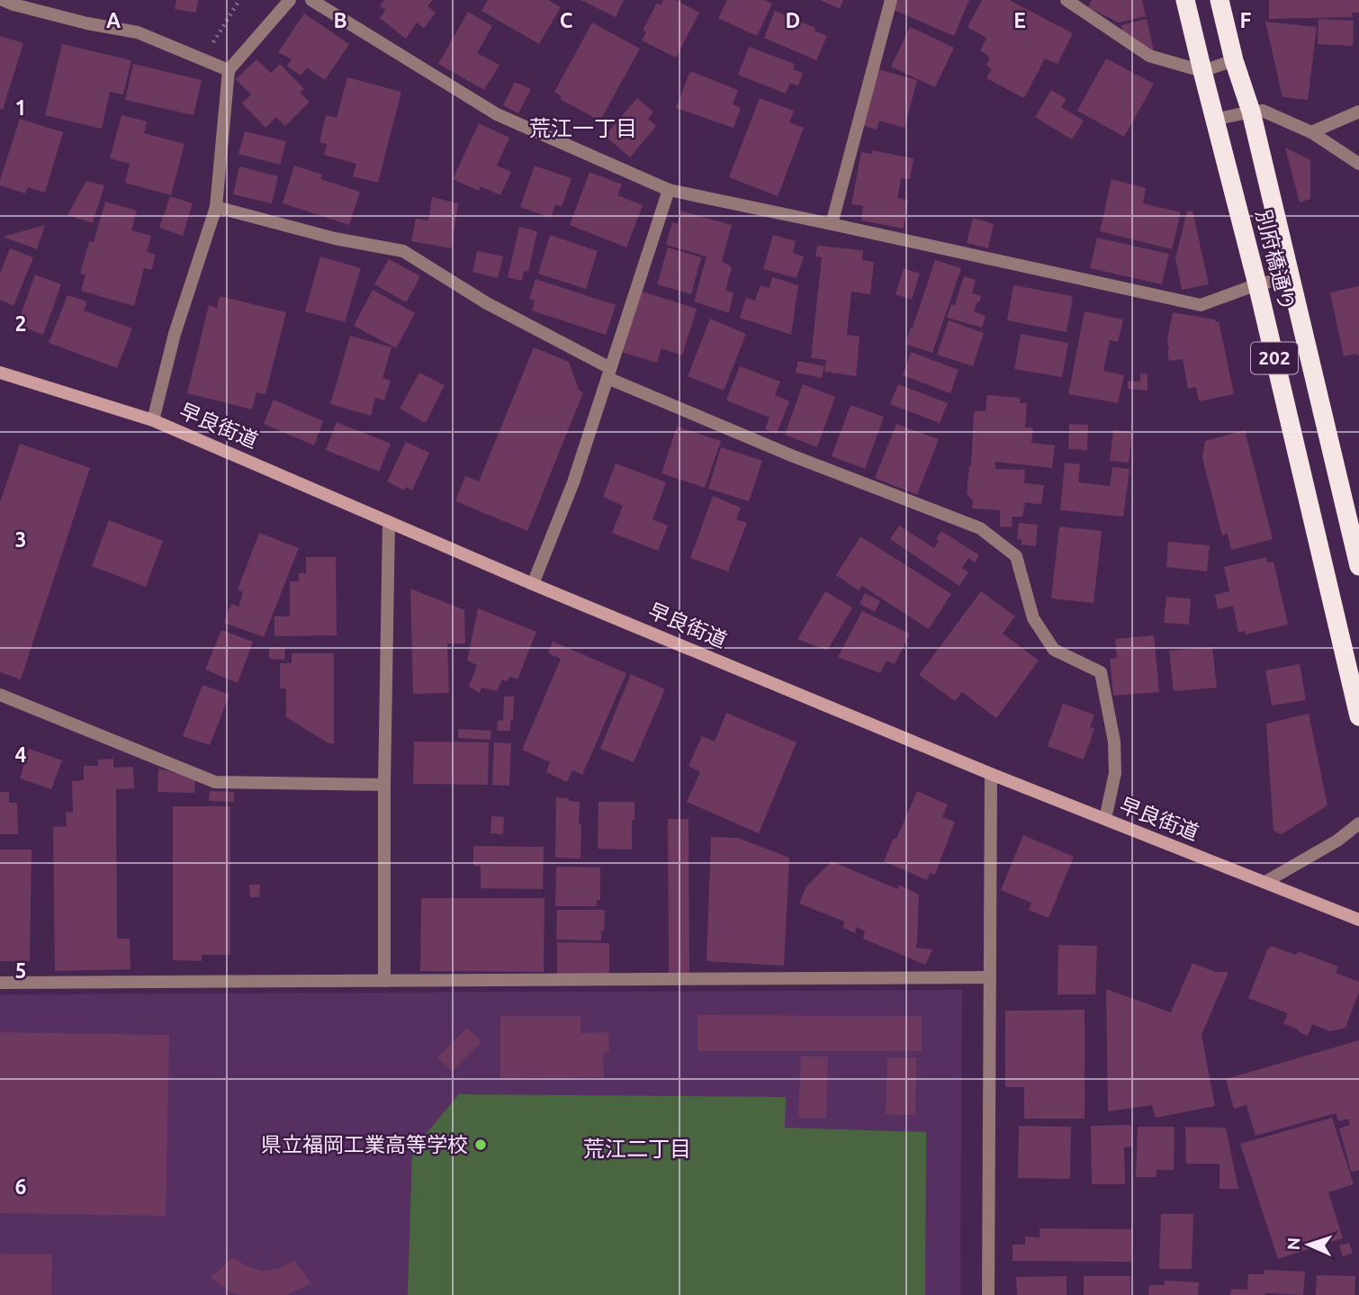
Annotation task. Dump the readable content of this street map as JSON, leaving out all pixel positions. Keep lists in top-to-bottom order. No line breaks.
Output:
{"streets":{"highway":["別府橋通り","202"],"street":["早良街道"]},"districts":["荒江一丁目","荒江二丁目"],"places":["県立福岡工業高等学校"],"north":"left","grid":{"columns":["A","B","C","D","E","F"],"rows":["1","2","3","4","5","6"]}}
